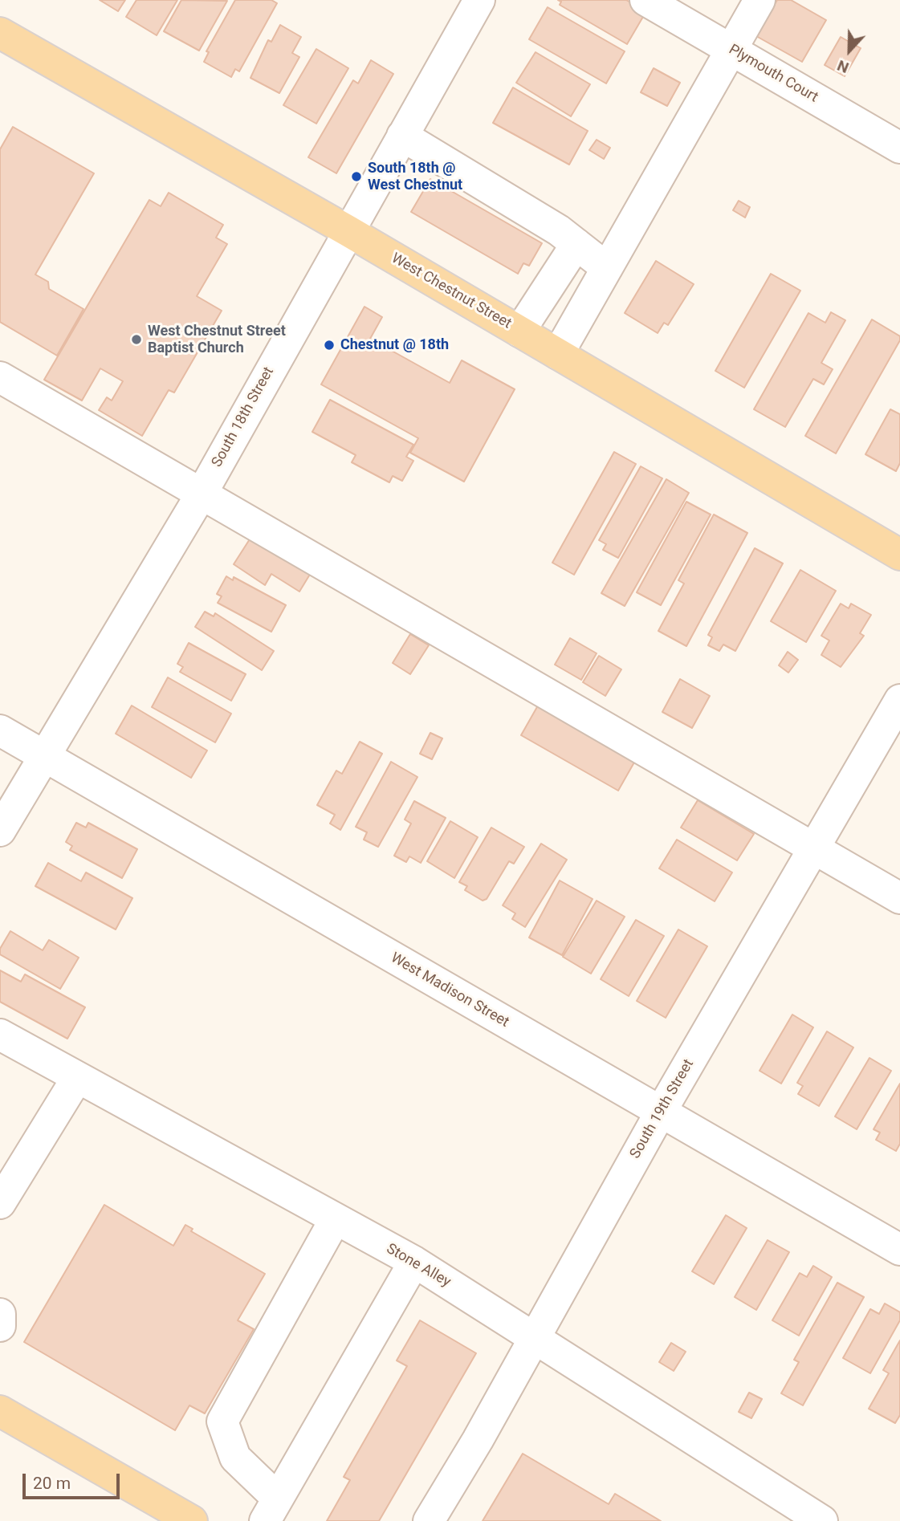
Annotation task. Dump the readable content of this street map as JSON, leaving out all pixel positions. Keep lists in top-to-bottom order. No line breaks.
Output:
{"streets":{"main road":["West Chestnut Street"],"street":["Plymouth Court","South 18th Street","West Madison Street","South 19th Street","Stone Alley"]},"crossings":[["West Chestnut Street","South 18th Street"],["South 18th Street","West Madison Street"],["West Madison Street","South 19th Street"],["South 19th Street","Stone Alley"]],"places":["South 18th @ West Chestnut","West Chestnut Street Baptist Church","Chestnut @ 18th"],"scale_bar":"20 m","north":"bottom"}
